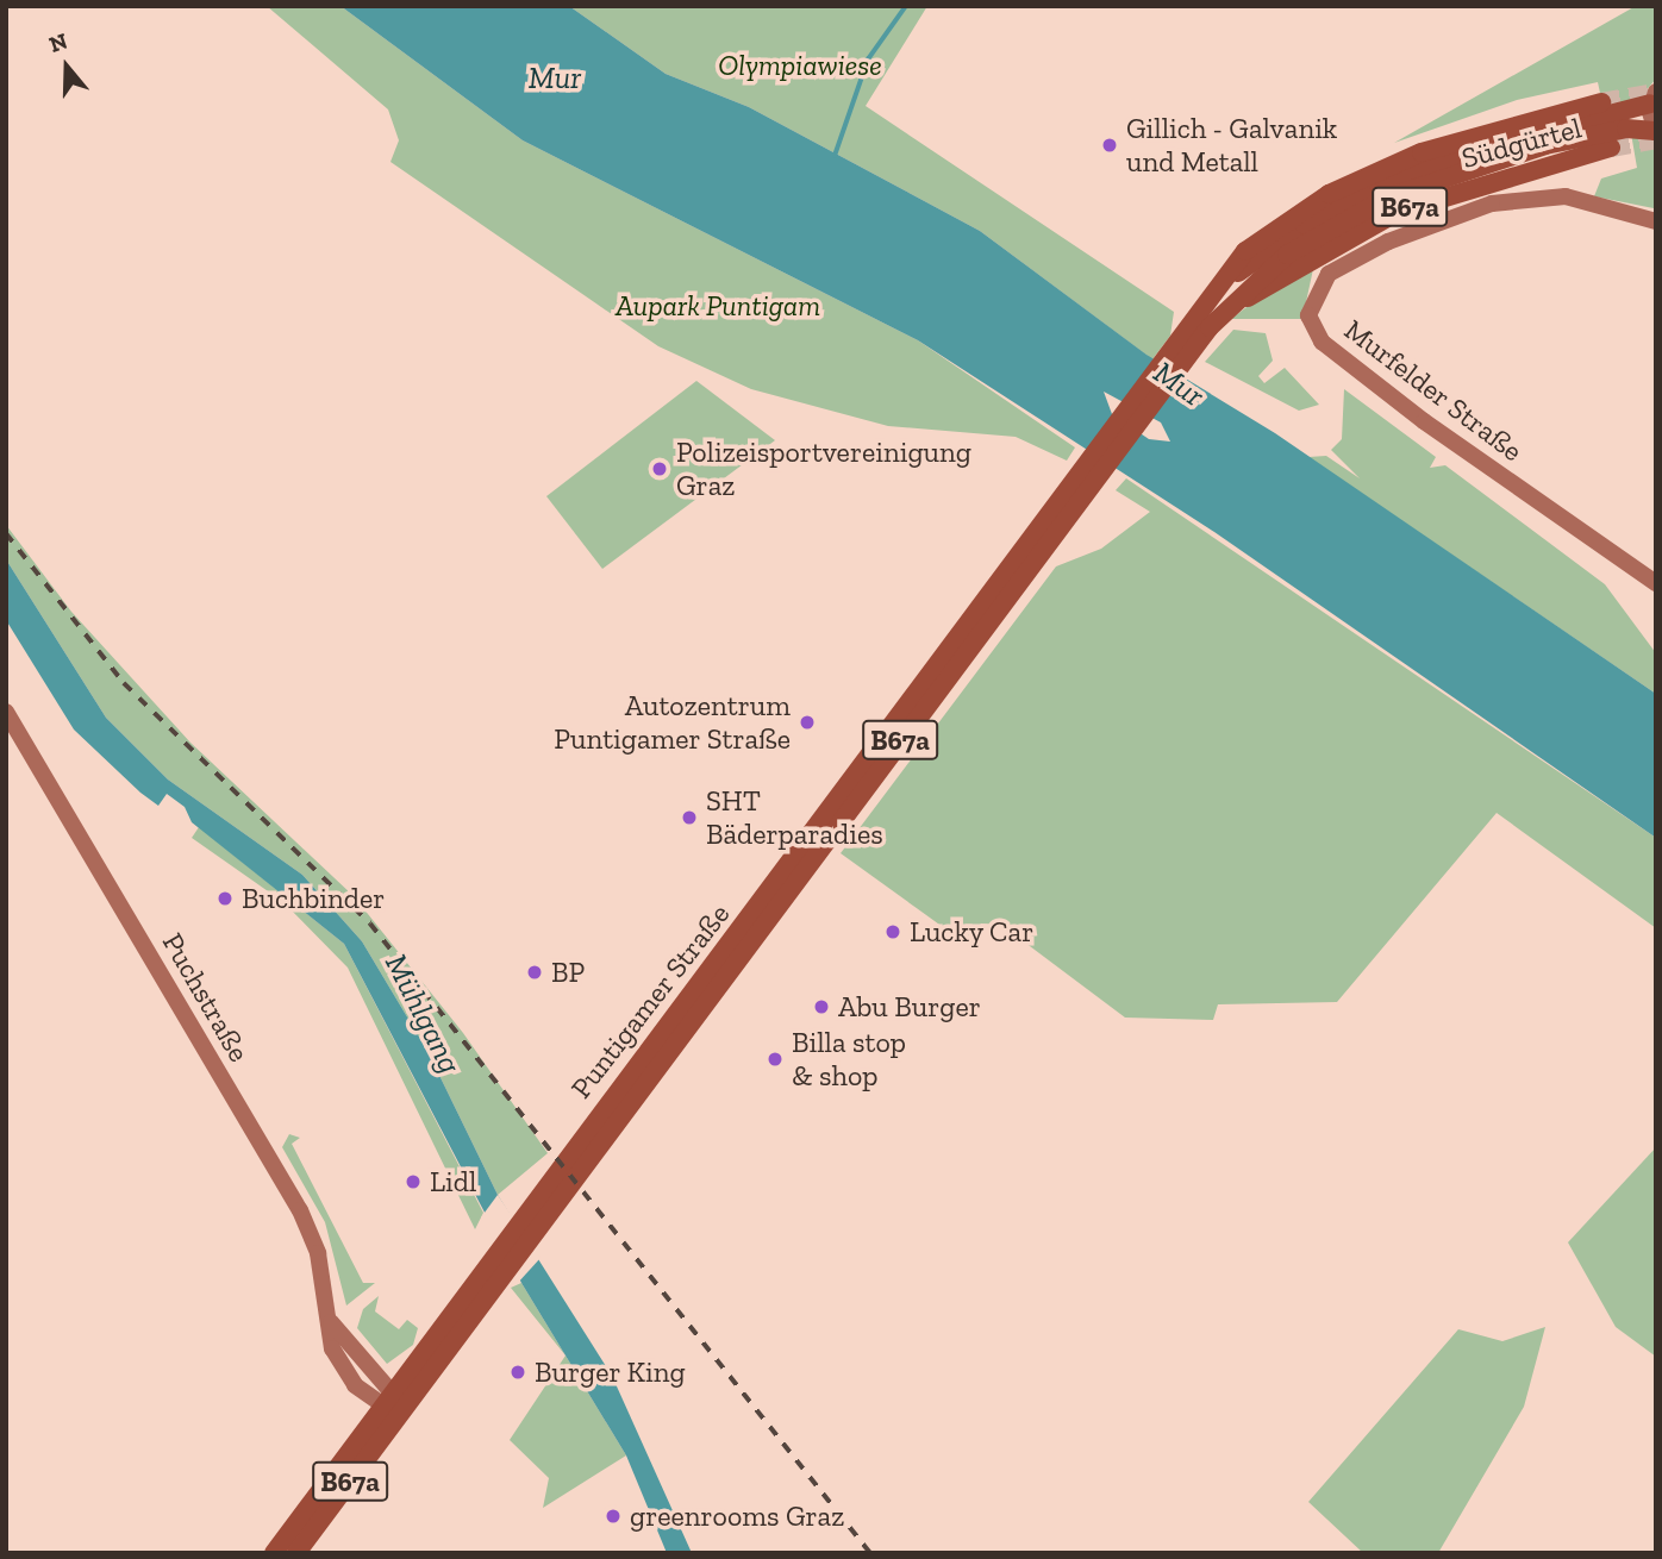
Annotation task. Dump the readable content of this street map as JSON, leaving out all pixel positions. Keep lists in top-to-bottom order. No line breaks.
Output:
{"streets":{"main road":["Südgürtel","B67a","Murfelder Straße","Puchstraße","Puntigamer Straße"]},"crossings":[["Südgürtel","B67a"],["B67a","Puntigamer Straße"],["Puchstraße","Puntigamer Straße"]],"water":["Mur","Mühlgang"],"parks":["Olympiawiese","Aupark Puntigam"],"places":["Gillich - Galvanik und Metall","Polizeisportvereinigung Graz","Autozentrum Puntigamer Straße","SHT Bäderparadies","Buchbinder","Lucky Car","BP","Abu Burger","Billa stop & shop","Lidl","Burger King","greenrooms Graz"],"north":"top"}
